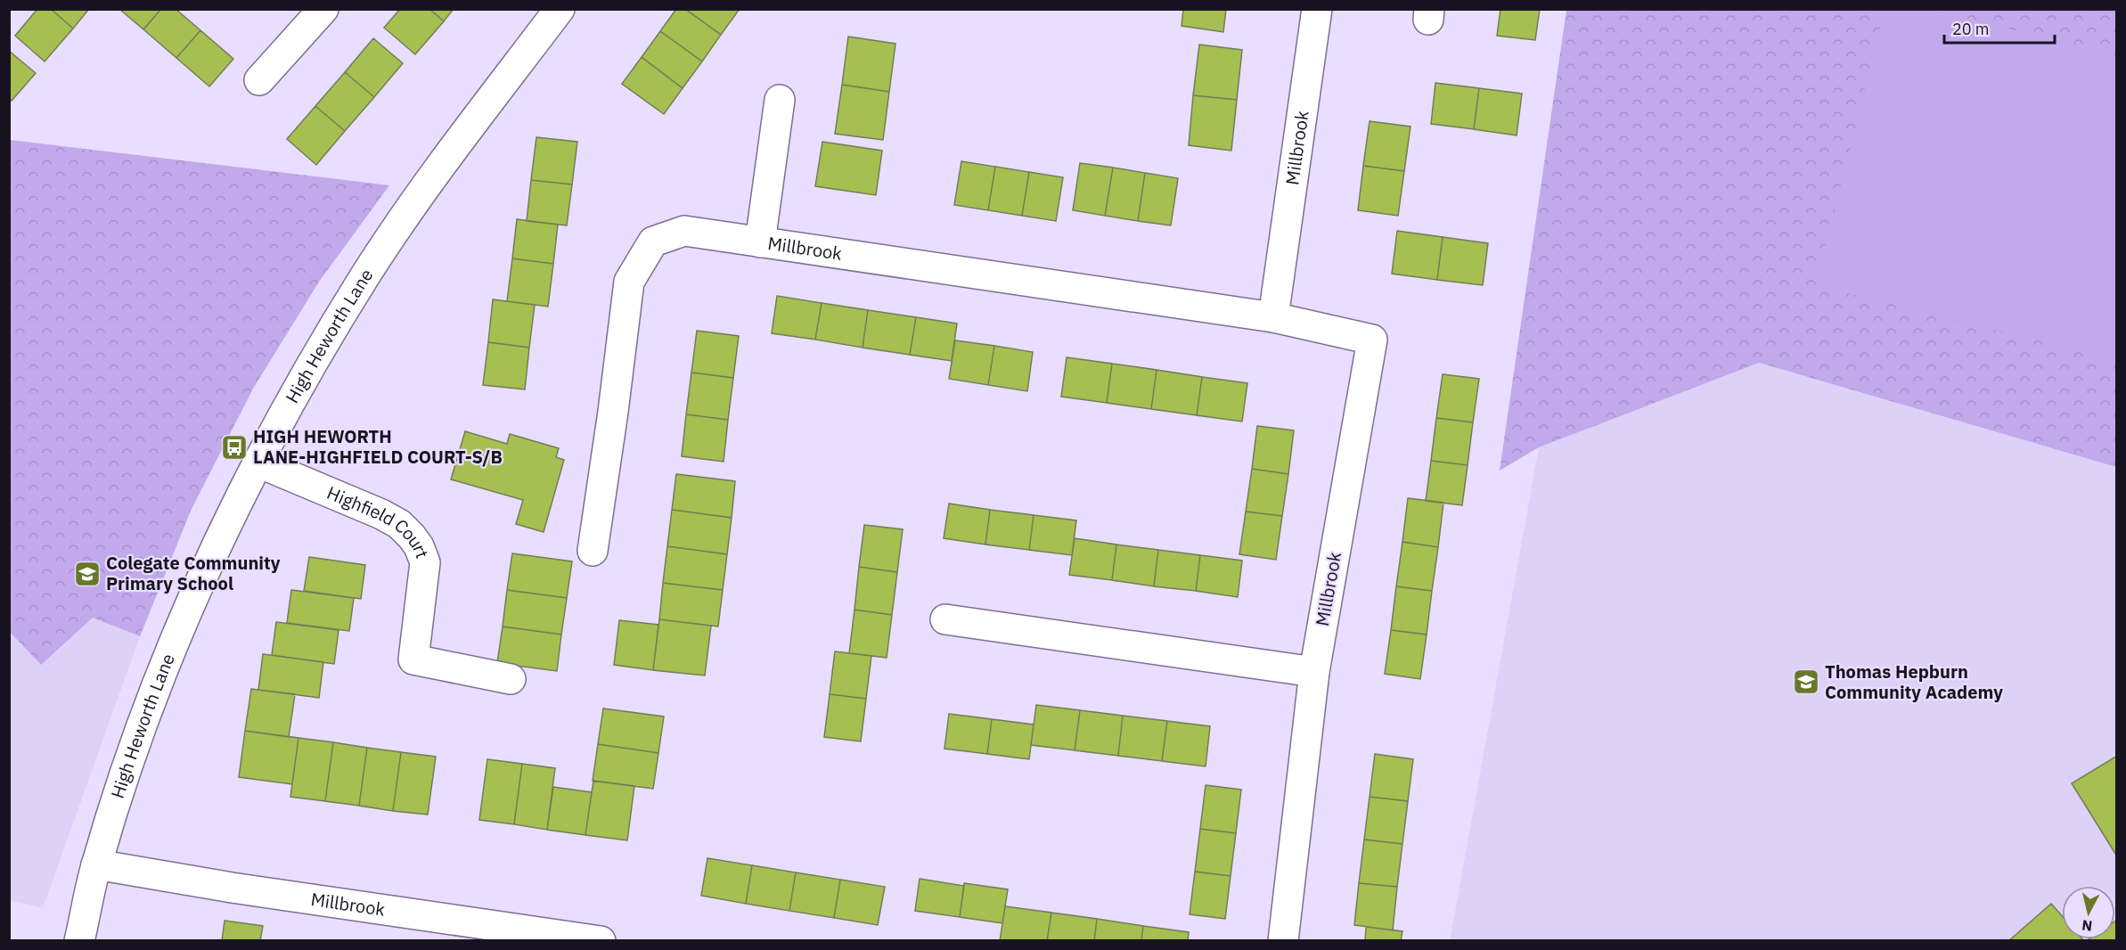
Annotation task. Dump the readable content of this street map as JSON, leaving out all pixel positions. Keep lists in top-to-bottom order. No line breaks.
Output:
{"streets":{"street":["Millbrook","High Heworth Lane","Highfield Court"]},"crossings":[["Millbrook","High Heworth Lane"],["High Heworth Lane","Highfield Court"]],"places":{"bus stop":["HIGH HEWORTH LANE-HIGHFIELD COURT-S/B"],"school or university":["Colegate Community Primary School","Thomas Hepburn Community Academy"]},"scale_bar":"20 m","north":"bottom"}
